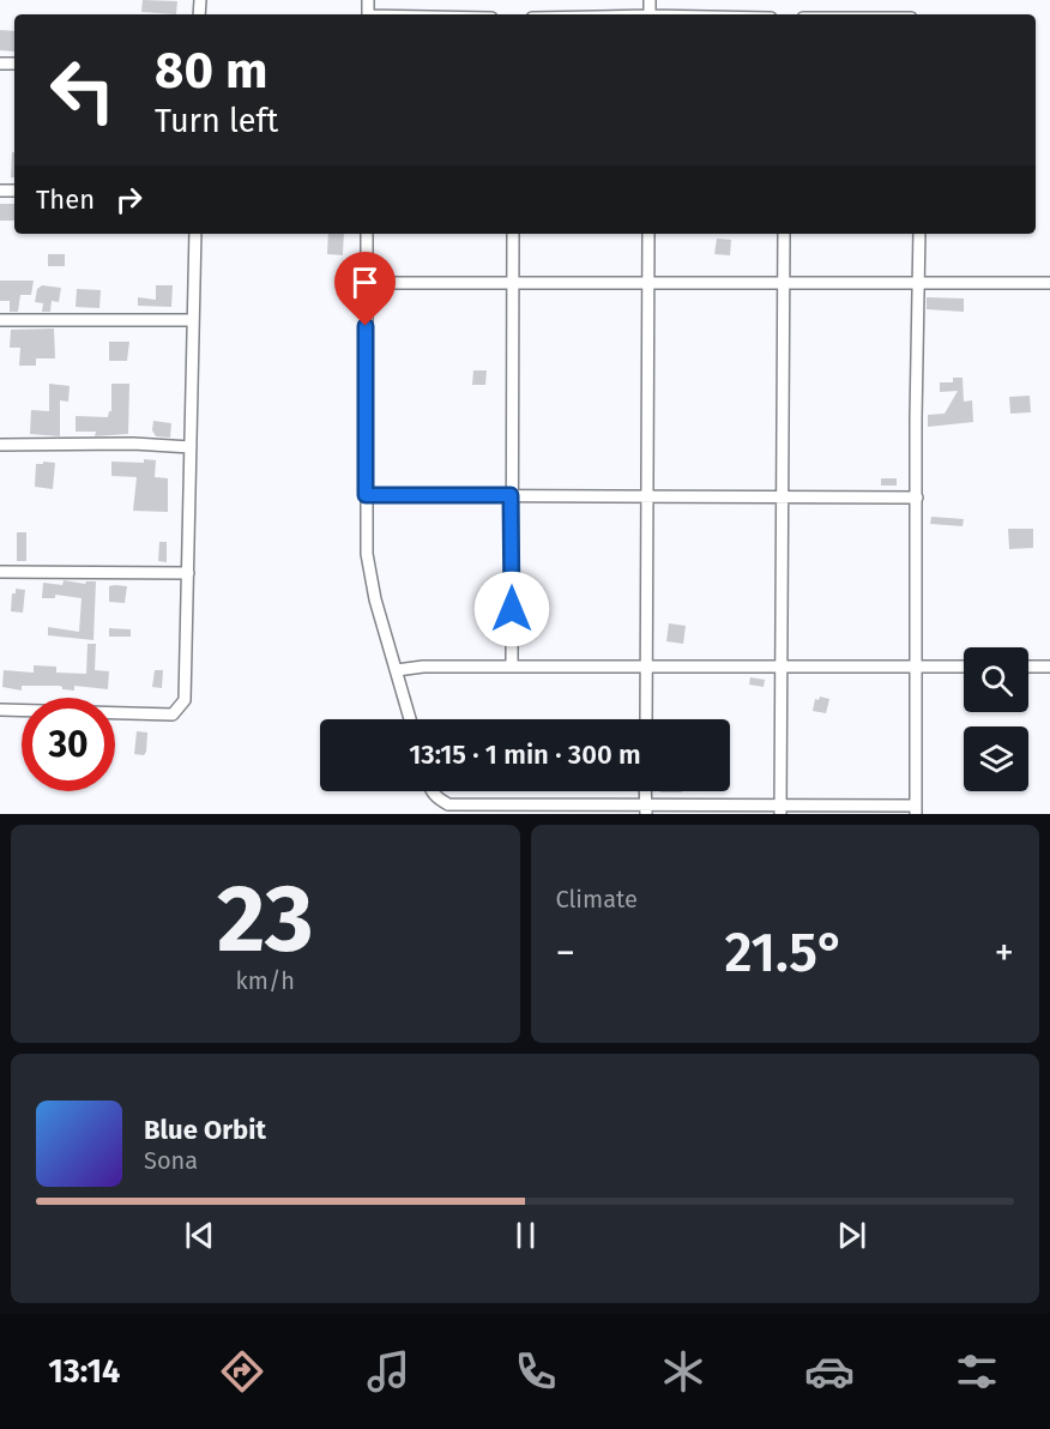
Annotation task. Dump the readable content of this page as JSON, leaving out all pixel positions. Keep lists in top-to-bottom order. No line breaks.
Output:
{"page":{"turn":["80 m","Turn left"],"then":"Then","limit":"30","trip":"13:15 · 1 min · 300 m","tile":[["23","km/h"],"Climate"],"heat":["−","21.5°","+"],"song":["Blue Orbit","Sona"],"tabs":"13:14"}}
